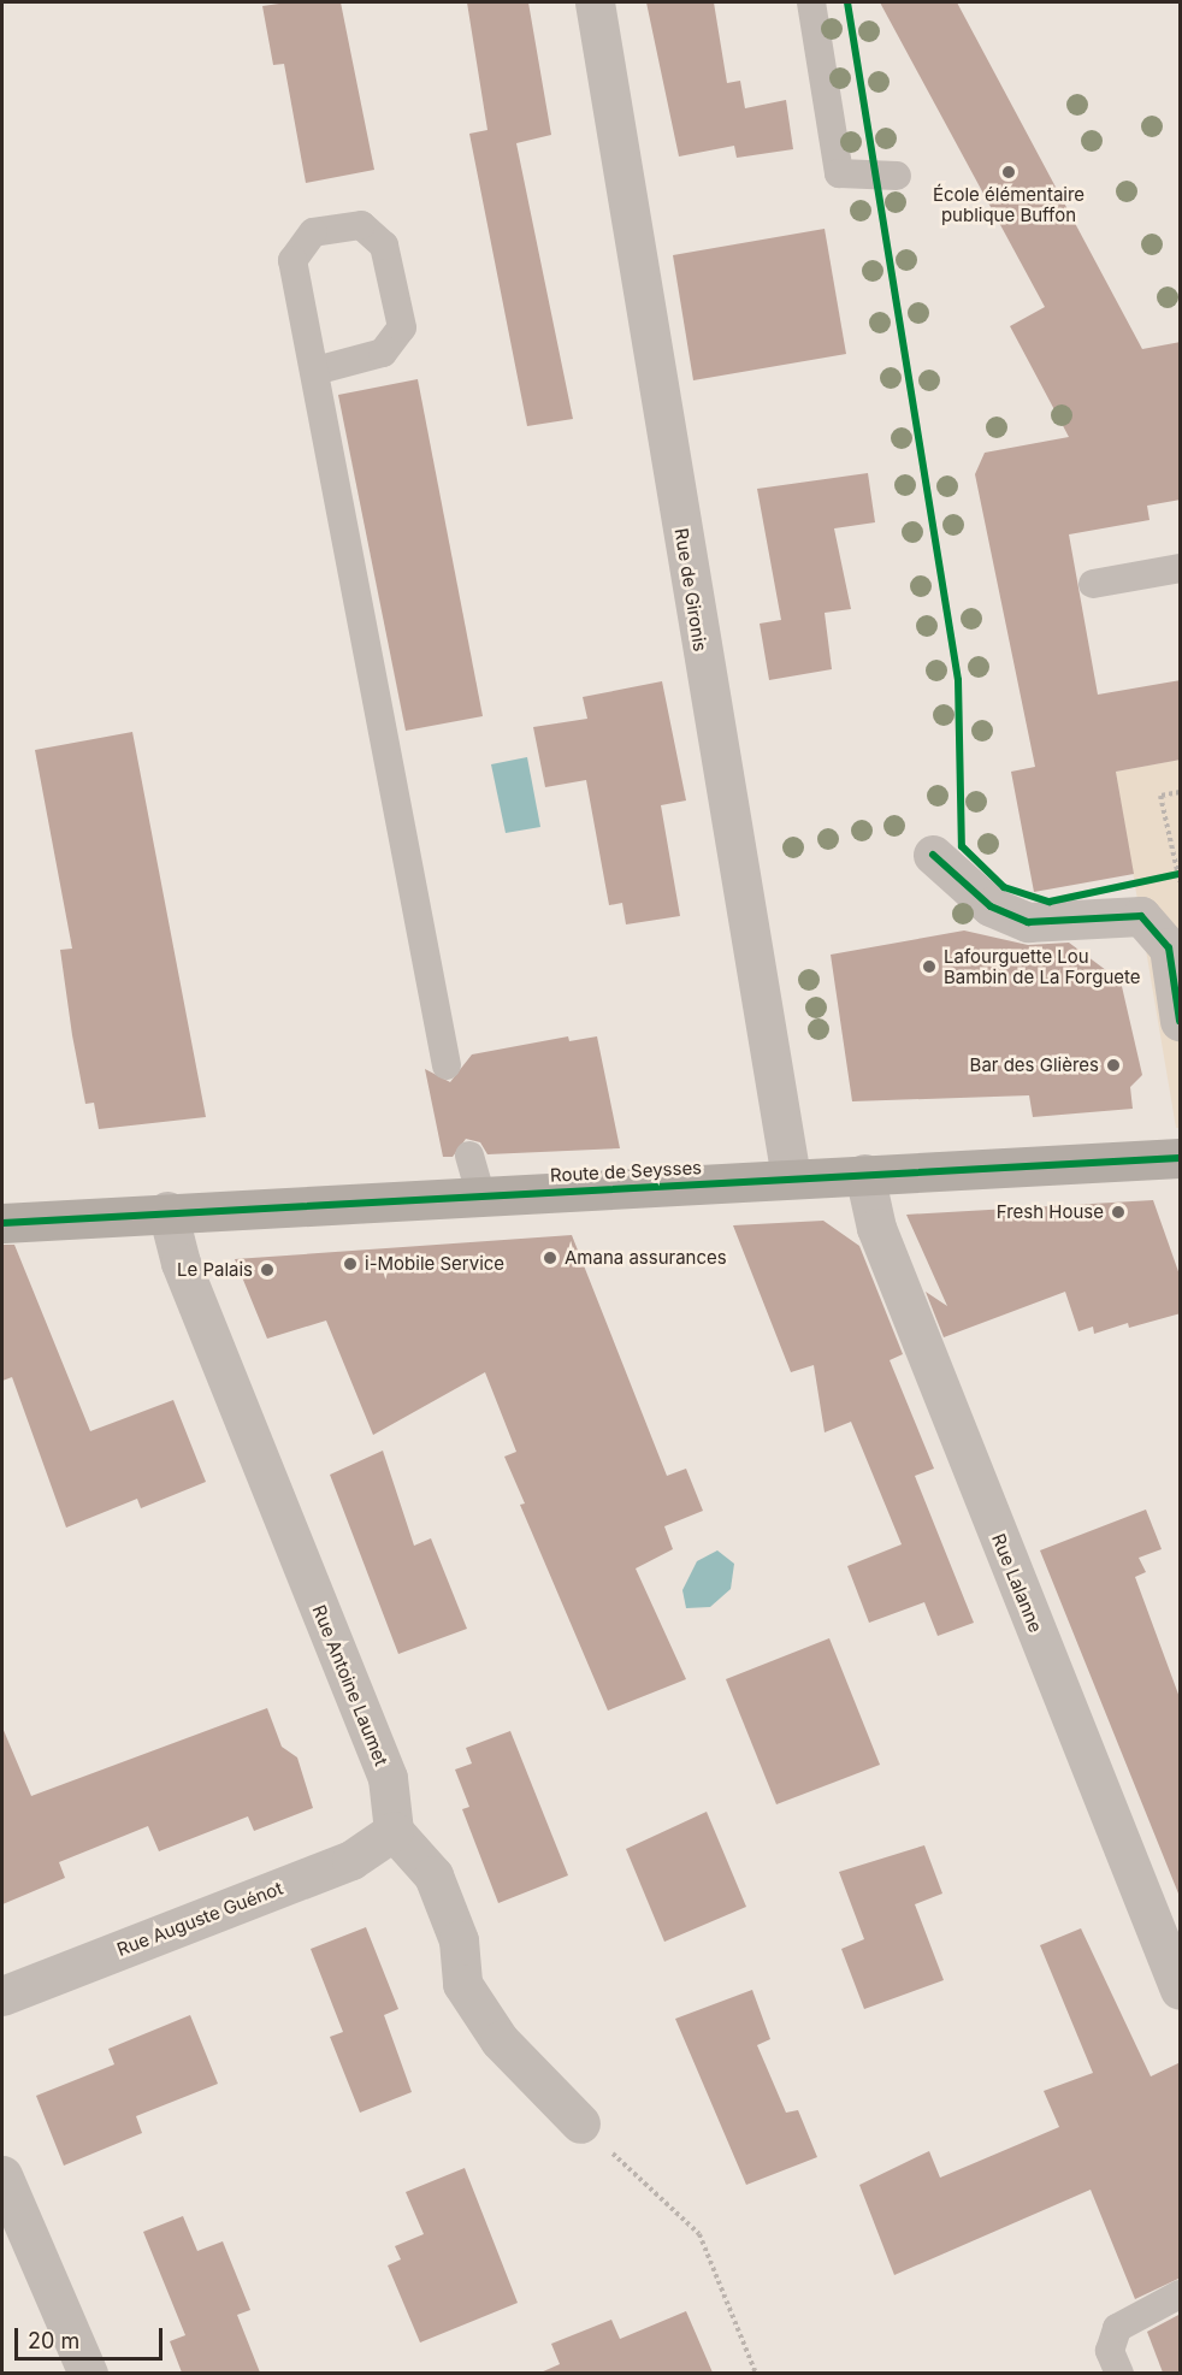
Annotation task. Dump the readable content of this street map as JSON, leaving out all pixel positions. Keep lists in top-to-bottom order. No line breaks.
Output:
{"streets":{"main road":["Route de Seysses"],"street":["Rue de Gironis","Rue Lalanne","Rue Antoine Laumet","Rue Auguste Guénot"]},"crossings":[["Rue de Gironis","Route de Seysses"],["Route de Seysses","Rue Lalanne"],["Route de Seysses","Rue Antoine Laumet"],["Rue Antoine Laumet","Rue Auguste Guénot"]],"places":["École élémentaire publique Buffon","Lafourguette Lou Bambin de La Forguete","Bar des Glières","Fresh House","Amana assurances","i-Mobile Service","Le Palais"],"scale_bar":"20 m"}
